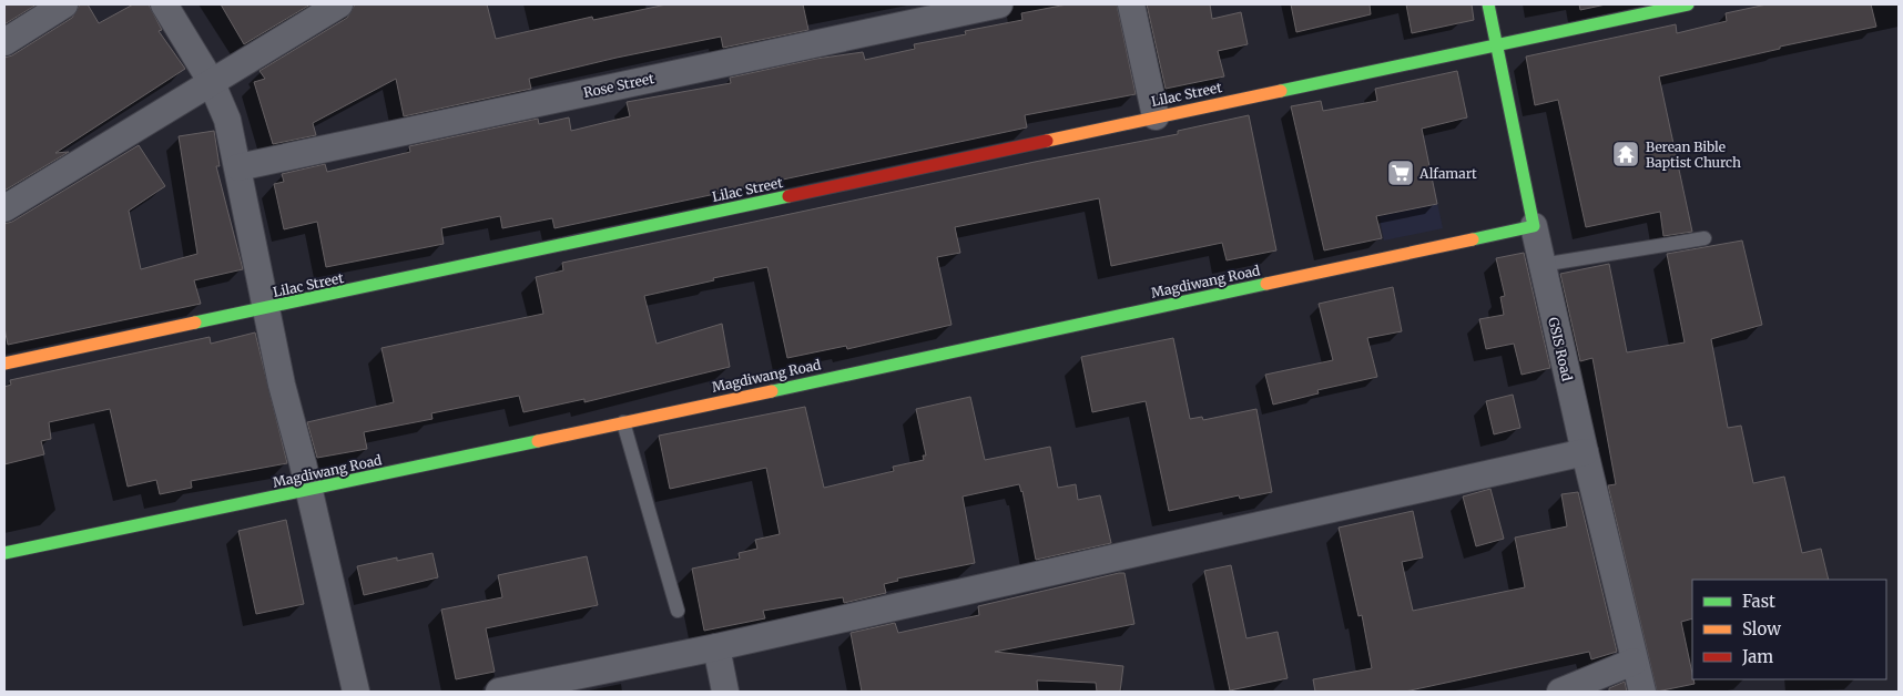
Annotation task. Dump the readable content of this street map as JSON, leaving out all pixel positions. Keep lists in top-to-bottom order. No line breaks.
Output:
{"streets":{"main road":["Lilac Street","Magdiwang Road","GSIS Road"],"street":["Rose Street"]},"crossings":[["Lilac Street","GSIS Road"],["Magdiwang Road","GSIS Road"]],"places":{"temple":["Berean Bible Baptist Church"],"supermarket":["Alfamart"]},"legend":["Fast","Slow","Jam"]}
